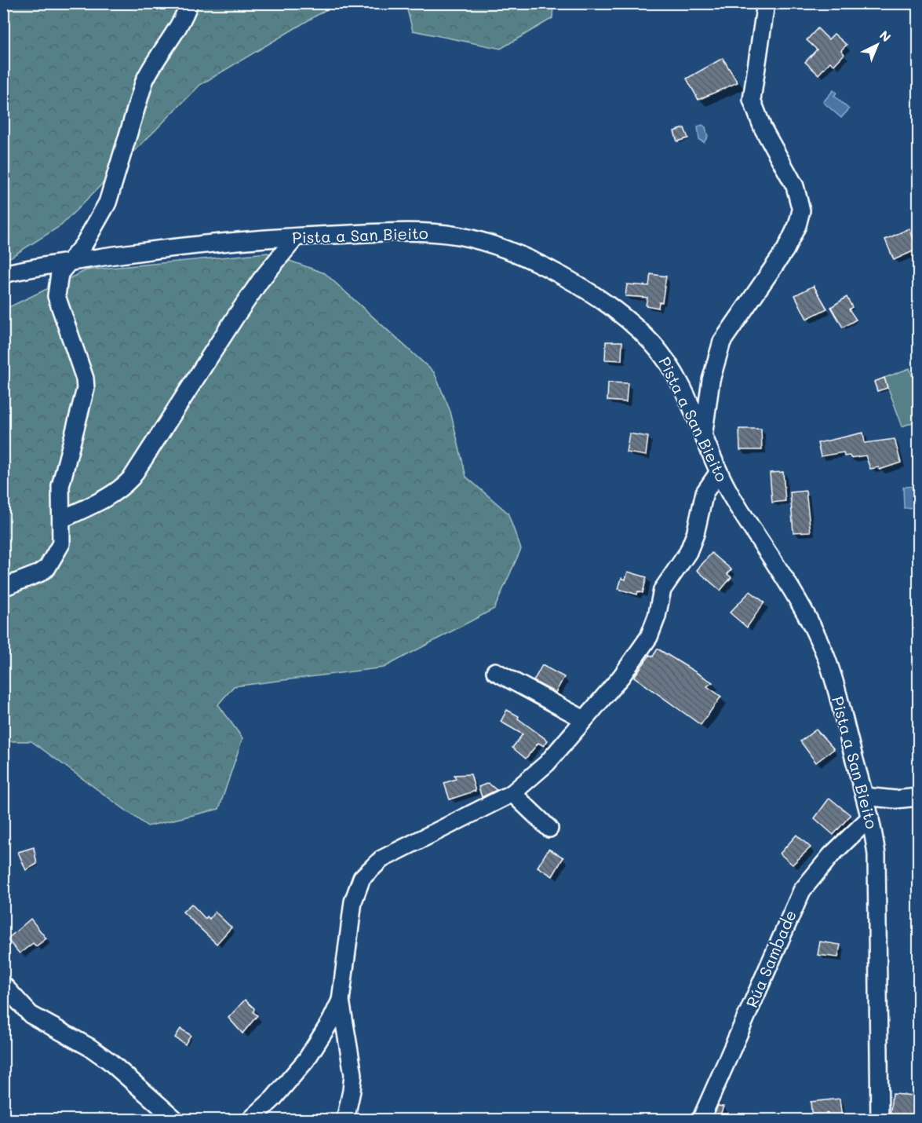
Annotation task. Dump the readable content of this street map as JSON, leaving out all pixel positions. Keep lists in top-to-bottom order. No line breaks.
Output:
{"streets":{"street":["Pista a San Bieito","Rúa Sambade"]},"crossings":[["Pista a San Bieito","Rúa Sambade"]],"north":"top right"}
